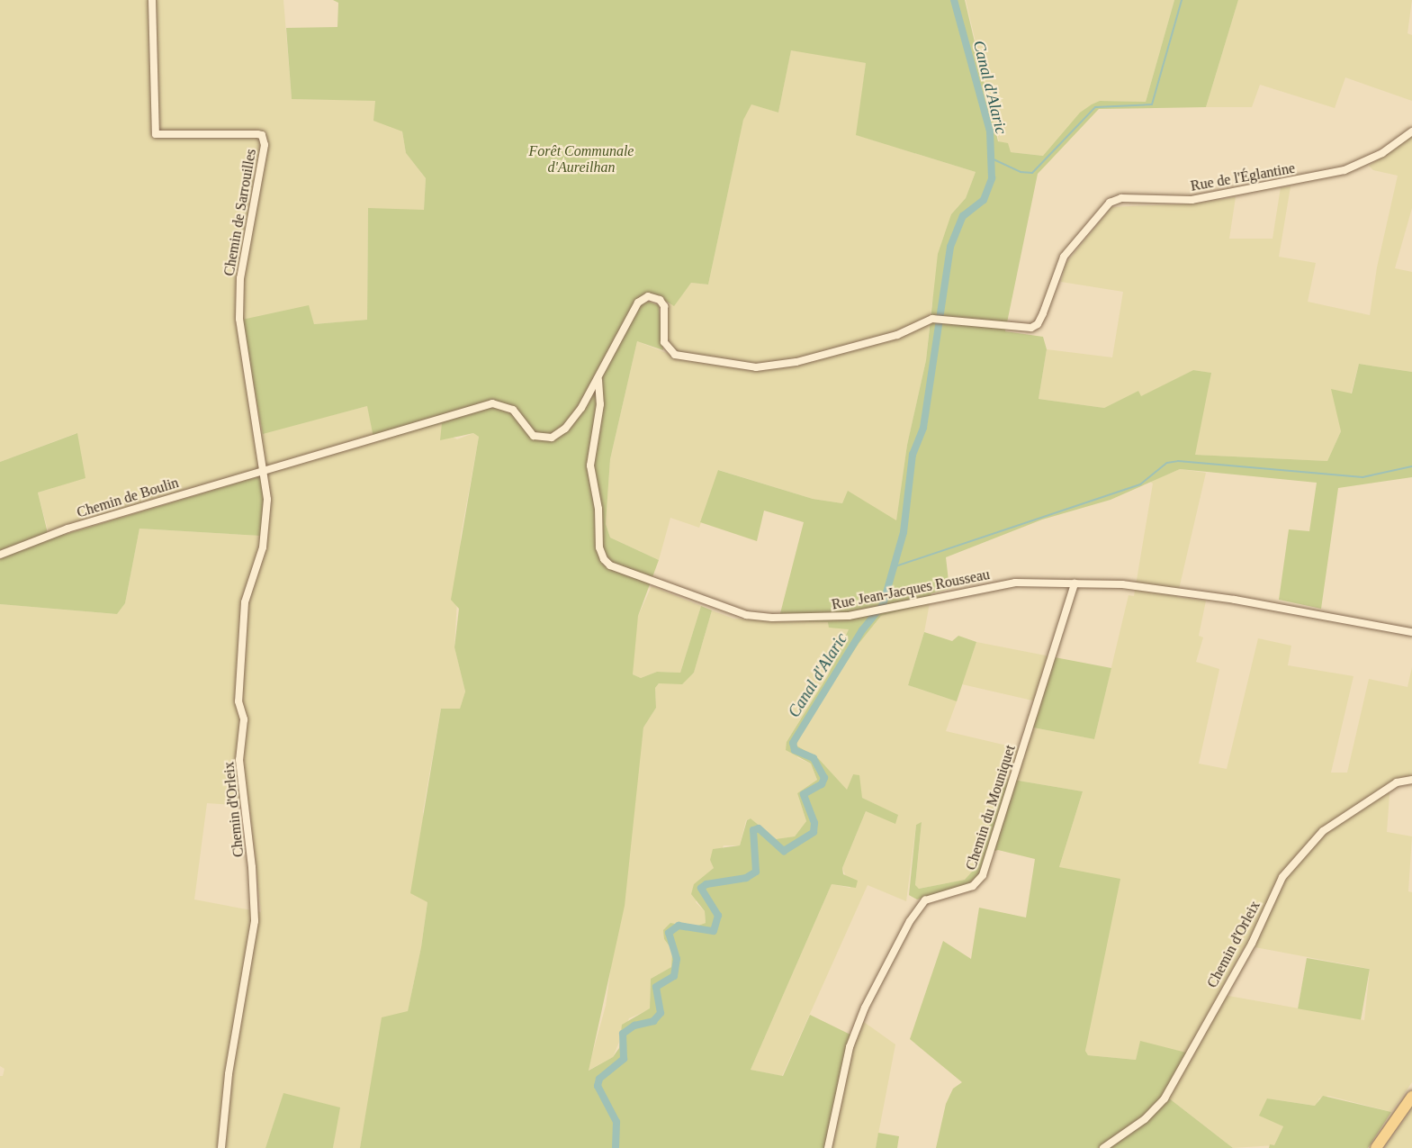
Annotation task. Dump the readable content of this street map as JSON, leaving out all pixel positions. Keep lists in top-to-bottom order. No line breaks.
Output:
{"streets":{"street":["Rue de l'Églantine","Chemin de Sarrouilles","Chemin de Boulin","Rue Jean-Jacques Rousseau","Chemin du Mouniquet","Chemin d'Orleix"]},"crossings":[["Rue de l'Églantine","Chemin de Boulin"],["Rue de l'Églantine","Rue Jean-Jacques Rousseau"],["Chemin de Sarrouilles","Chemin de Boulin"],["Chemin de Sarrouilles","Chemin d'Orleix"],["Chemin de Boulin","Rue Jean-Jacques Rousseau"],["Chemin de Boulin","Chemin d'Orleix"],["Rue Jean-Jacques Rousseau","Chemin du Mouniquet"]],"water":["Canal d'Alaric"],"parks":["Forêt Communale d'Aureilhan"]}
